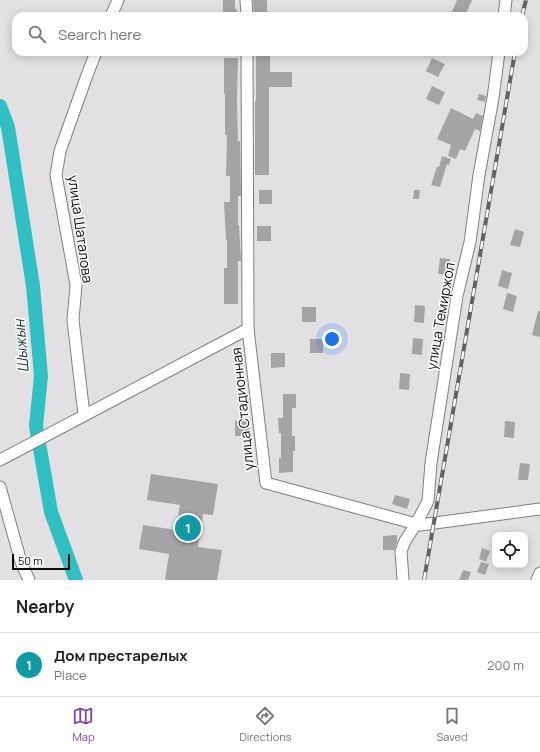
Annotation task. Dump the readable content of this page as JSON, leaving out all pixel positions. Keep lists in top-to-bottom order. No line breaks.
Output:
{"streets":{"street":["улица Шаталова","улица Темиржол","улица Стадионная"]},"crossings":[["улица Темиржол","улица Стадионная"]],"water":["Шыжын"],"scale_bar":"50 m","page":{"search":"Search here","pins":"1","scale":"50 m","heading":"Nearby","list":[{"mark":"1","name":"Дом престарелых","note":"Place","value":"200 m"}],"nav":["Map","Directions","Saved"]}}
